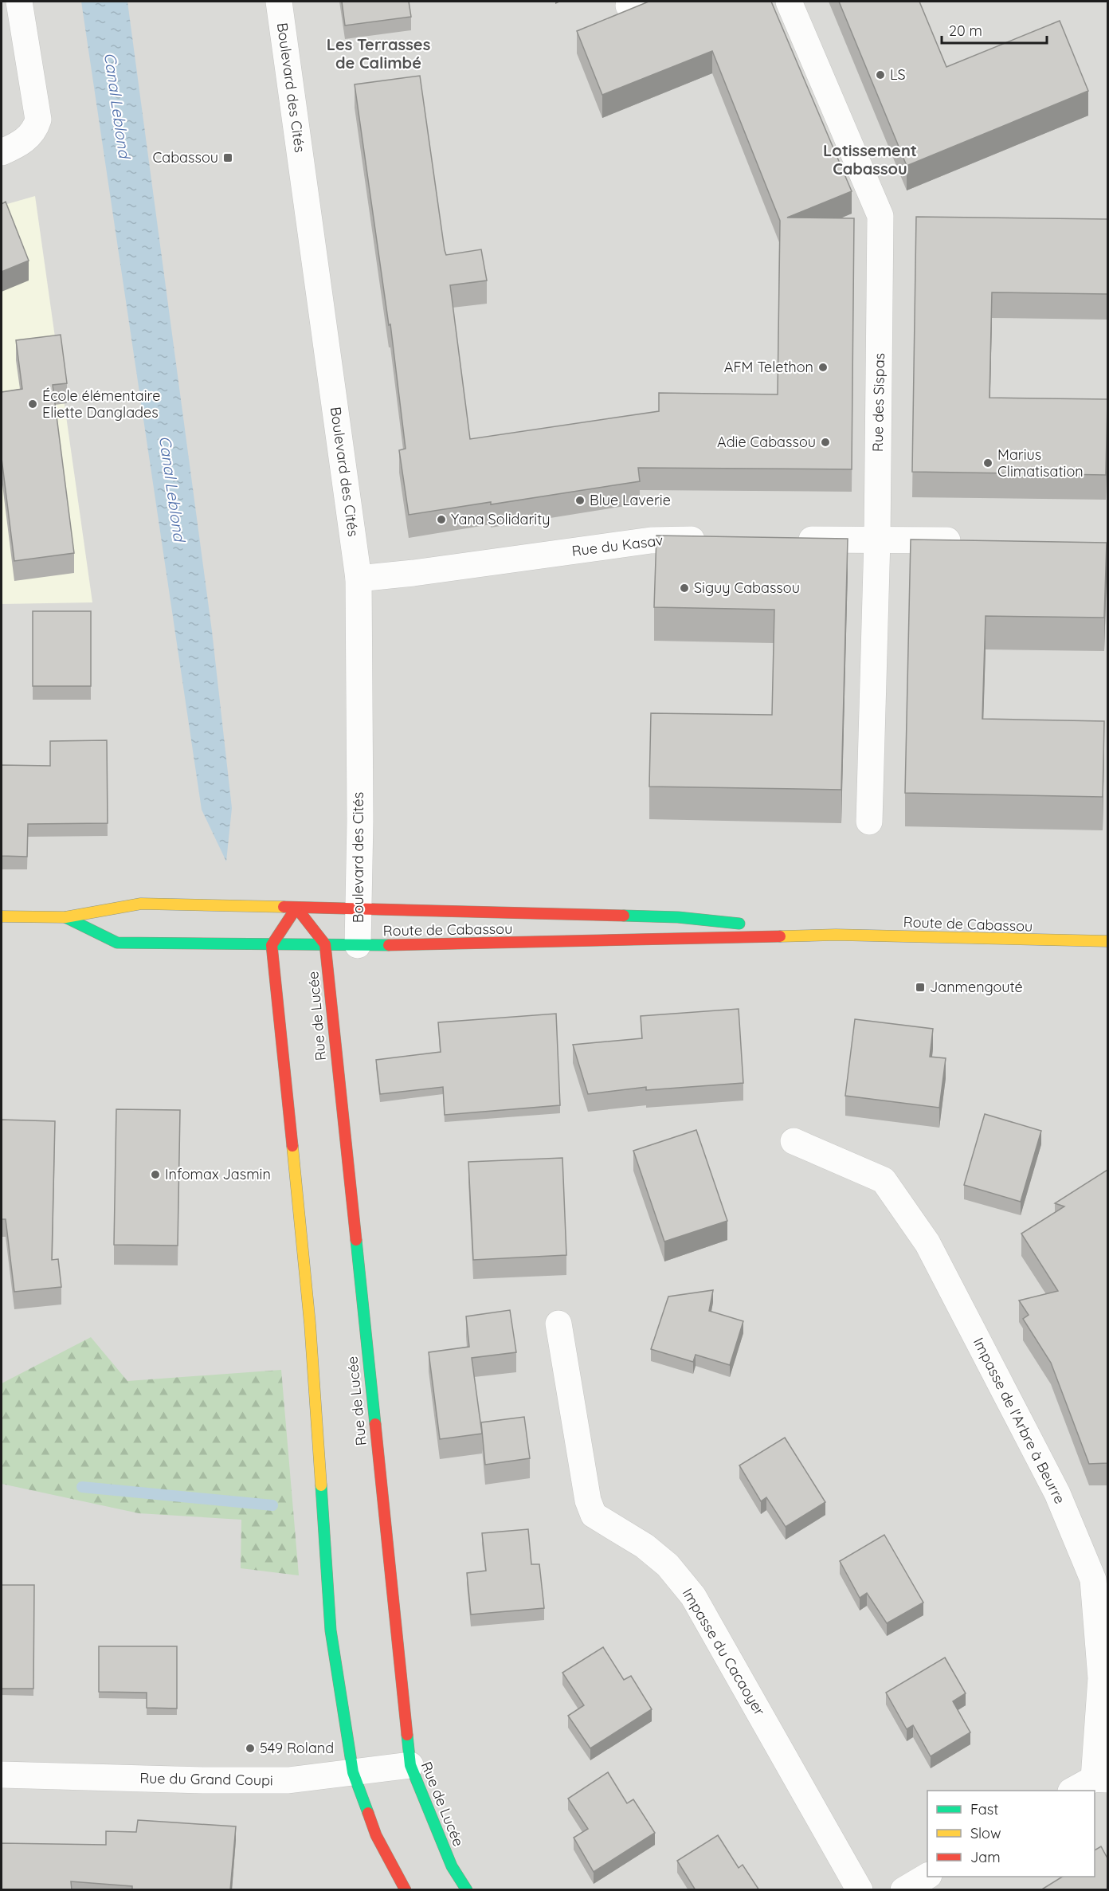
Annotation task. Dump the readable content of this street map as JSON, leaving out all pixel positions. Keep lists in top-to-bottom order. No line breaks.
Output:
{"streets":{"street":["Boulevard des Cités","Rue des Sispas","Rue du Kasav","Route de Cabassou","Rue de Lucée","Impasse de l'Arbre à Beurre","Impasse du Cacaoyer","Rue du Grand Coupi"]},"crossings":[["Boulevard des Cités","Rue du Kasav"],["Boulevard des Cités","Route de Cabassou"],["Route de Cabassou","Rue de Lucée"],["Rue de Lucée","Rue du Grand Coupi"]],"districts":["Les Terrasses de Calimbé","Lotissement Cabassou"],"water":["Canal Leblond"],"places":{"other":["LS","AFM Telethon","École élémentaire Eliette Danglades","Adie Cabassou","Marius Climatisation","Blue Laverie","Yana Solidarity","Siguy Cabassou","Infomax Jasmin","549 Roland"],"transit":["Cabassou","Janmengouté"]},"legend":["Fast","Slow","Jam"],"scale_bar":"20 m"}
